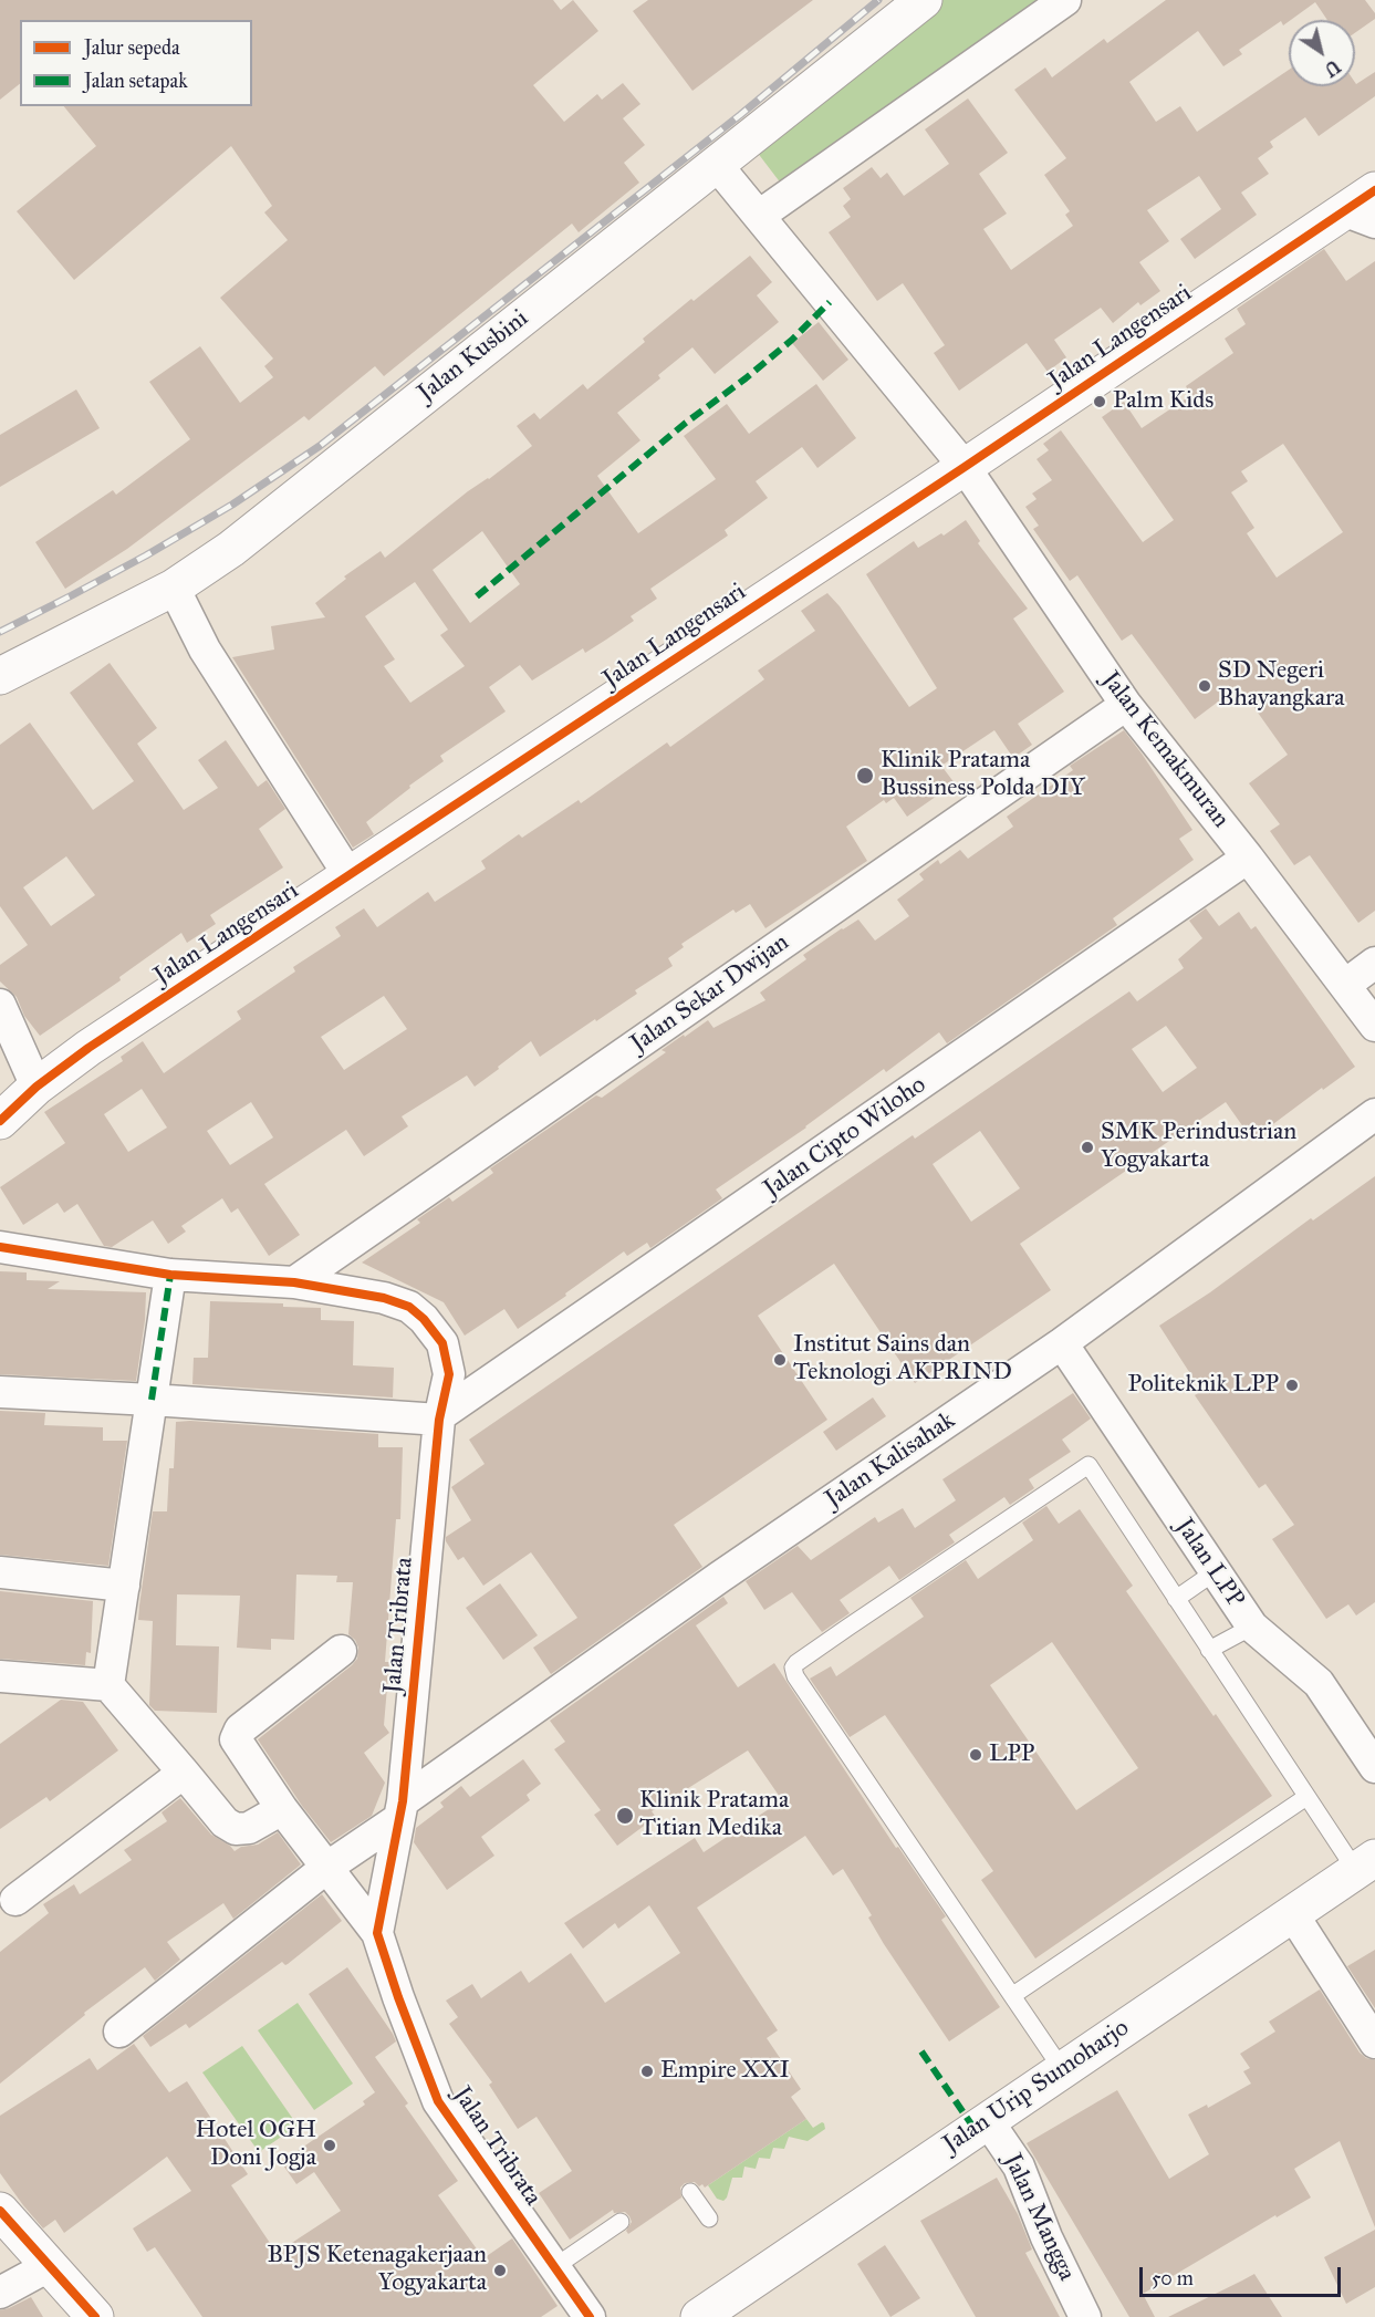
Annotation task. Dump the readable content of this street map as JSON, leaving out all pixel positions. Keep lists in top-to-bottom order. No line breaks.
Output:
{"streets":{"main road":["Jalan Langensari","Jalan Kusbini","Jalan Urip Sumoharjo"],"street":["Jalan Kemakmuran","Jalan Sekar Dwijan","Jalan Cipto Wiloho","Jalan Kalisahak","Jalan LPP","Jalan Tribrata","Jalan Mangga"]},"crossings":[["Jalan Langensari","Jalan Kemakmuran"],["Jalan Kusbini","Jalan Kemakmuran"],["Jalan Kemakmuran","Jalan Sekar Dwijan"],["Jalan Kemakmuran","Jalan Cipto Wiloho"],["Jalan Sekar Dwijan","Jalan Tribrata"],["Jalan Cipto Wiloho","Jalan Tribrata"],["Jalan Kalisahak","Jalan LPP"],["Jalan Kalisahak","Jalan Tribrata"],["Jalan Urip Sumoharjo","Jalan Mangga"]],"places":["Palm Kids","SD Negeri Bhayangkara","Klinik Pratama Bussiness Polda DIY","SMK Perindustrian Yogyakarta","Institut Sains dan Teknologi AKPRIND","Politeknik LPP","LPP","Klinik Pratama Titian Medika","Empire XXI","Hotel OGH Doni Jogja","BPJS Ketenagakerjaan Yogyakarta"],"legend":["Jalur sepeda","Jalan setapak"],"scale_bar":"50 m","north":"bottom right"}
